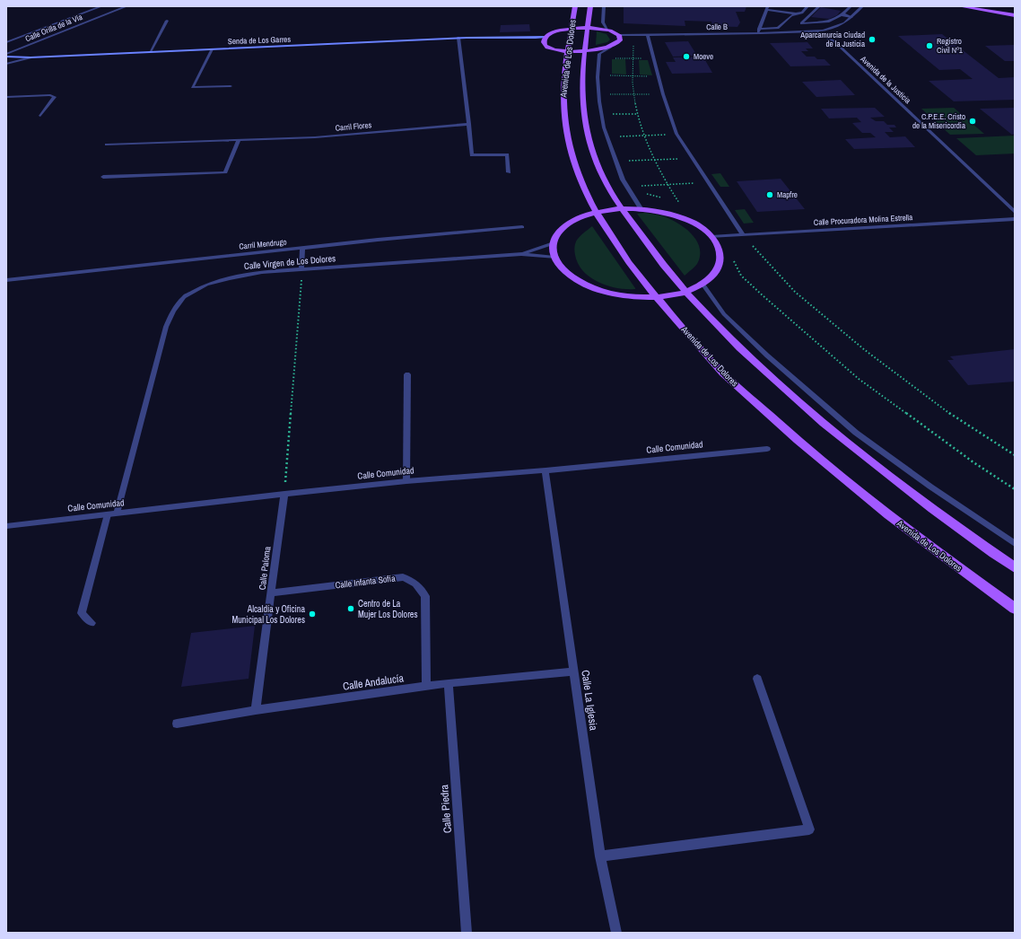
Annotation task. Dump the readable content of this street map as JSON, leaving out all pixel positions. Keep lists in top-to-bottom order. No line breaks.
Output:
{"streets":{"main road":["Avenida de Los Dolores"],"street":["Calle B","Calle Orilla de la Vía","Senda de Los Garres","Avenida de la Justicia","Carril Flores","Calle Procuradora Molina Estrella","Carril Mendrugo","Calle Virgen de Los Dolores","Calle Comunidad","Calle Paloma","Calle Infanta Sofía","Calle Andalucía","Calle La Iglesia","Calle Piedra"]},"crossings":[["Calle B","Avenida de la Justicia"],["Calle Orilla de la Vía","Senda de Los Garres"],["Calle Virgen de Los Dolores","Calle Comunidad"],["Calle Comunidad","Calle Paloma"],["Calle Comunidad","Calle La Iglesia"],["Calle Paloma","Calle Infanta Sofía"],["Calle Paloma","Calle Andalucía"],["Calle Infanta Sofía","Calle Andalucía"],["Calle Andalucía","Calle La Iglesia"],["Calle Andalucía","Calle Piedra"]],"places":["Aparcamurcia Ciudad de la Justicia","Registro Civil Nº1","Moeve","C.P.E.E. Cristo de la Misericordia","Mapfre","Centro de La Mujer Los Dolores","Alcaldía y Oficina Municipal Los Dolores"]}
